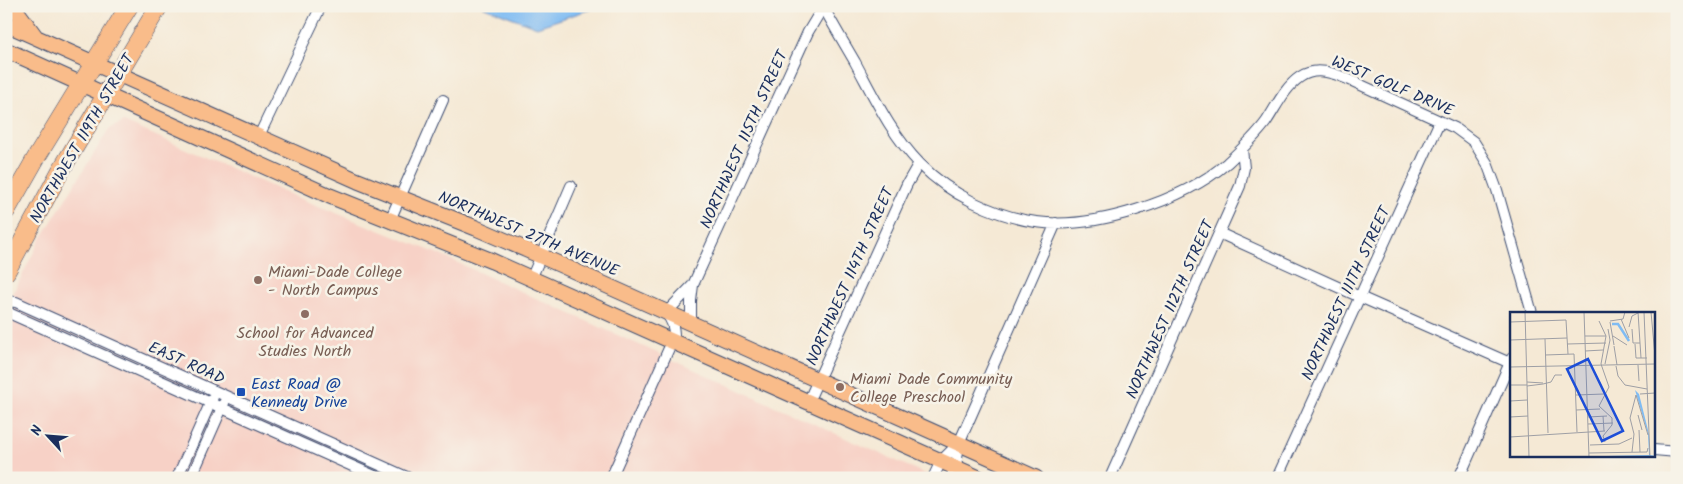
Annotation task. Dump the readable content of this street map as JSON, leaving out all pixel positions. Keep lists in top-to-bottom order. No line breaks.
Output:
{"streets":{"highway":["NORTHWEST 119TH STREET"],"main road":["NORTHWEST 27TH AVENUE"],"street":["WEST GOLF DRIVE","NORTHWEST 115TH STREET","NORTHWEST 114TH STREET","NORTHWEST 111TH STREET","NORTHWEST 112TH STREET","EAST ROAD"]},"crossings":[["WEST GOLF DRIVE","NORTHWEST 115TH STREET"],["WEST GOLF DRIVE","NORTHWEST 114TH STREET"],["WEST GOLF DRIVE","NORTHWEST 111TH STREET"],["WEST GOLF DRIVE","NORTHWEST 112TH STREET"],["NORTHWEST 119TH STREET","NORTHWEST 27TH AVENUE"],["NORTHWEST 115TH STREET","NORTHWEST 27TH AVENUE"],["NORTHWEST 27TH AVENUE","NORTHWEST 114TH STREET"]],"places":{"other":["Miami-Dade College - North Campus","School for Advanced Studies North","Miami Dade Community College Preschool"],"transit":["East Road @ Kennedy Drive"]},"north":"top left"}
